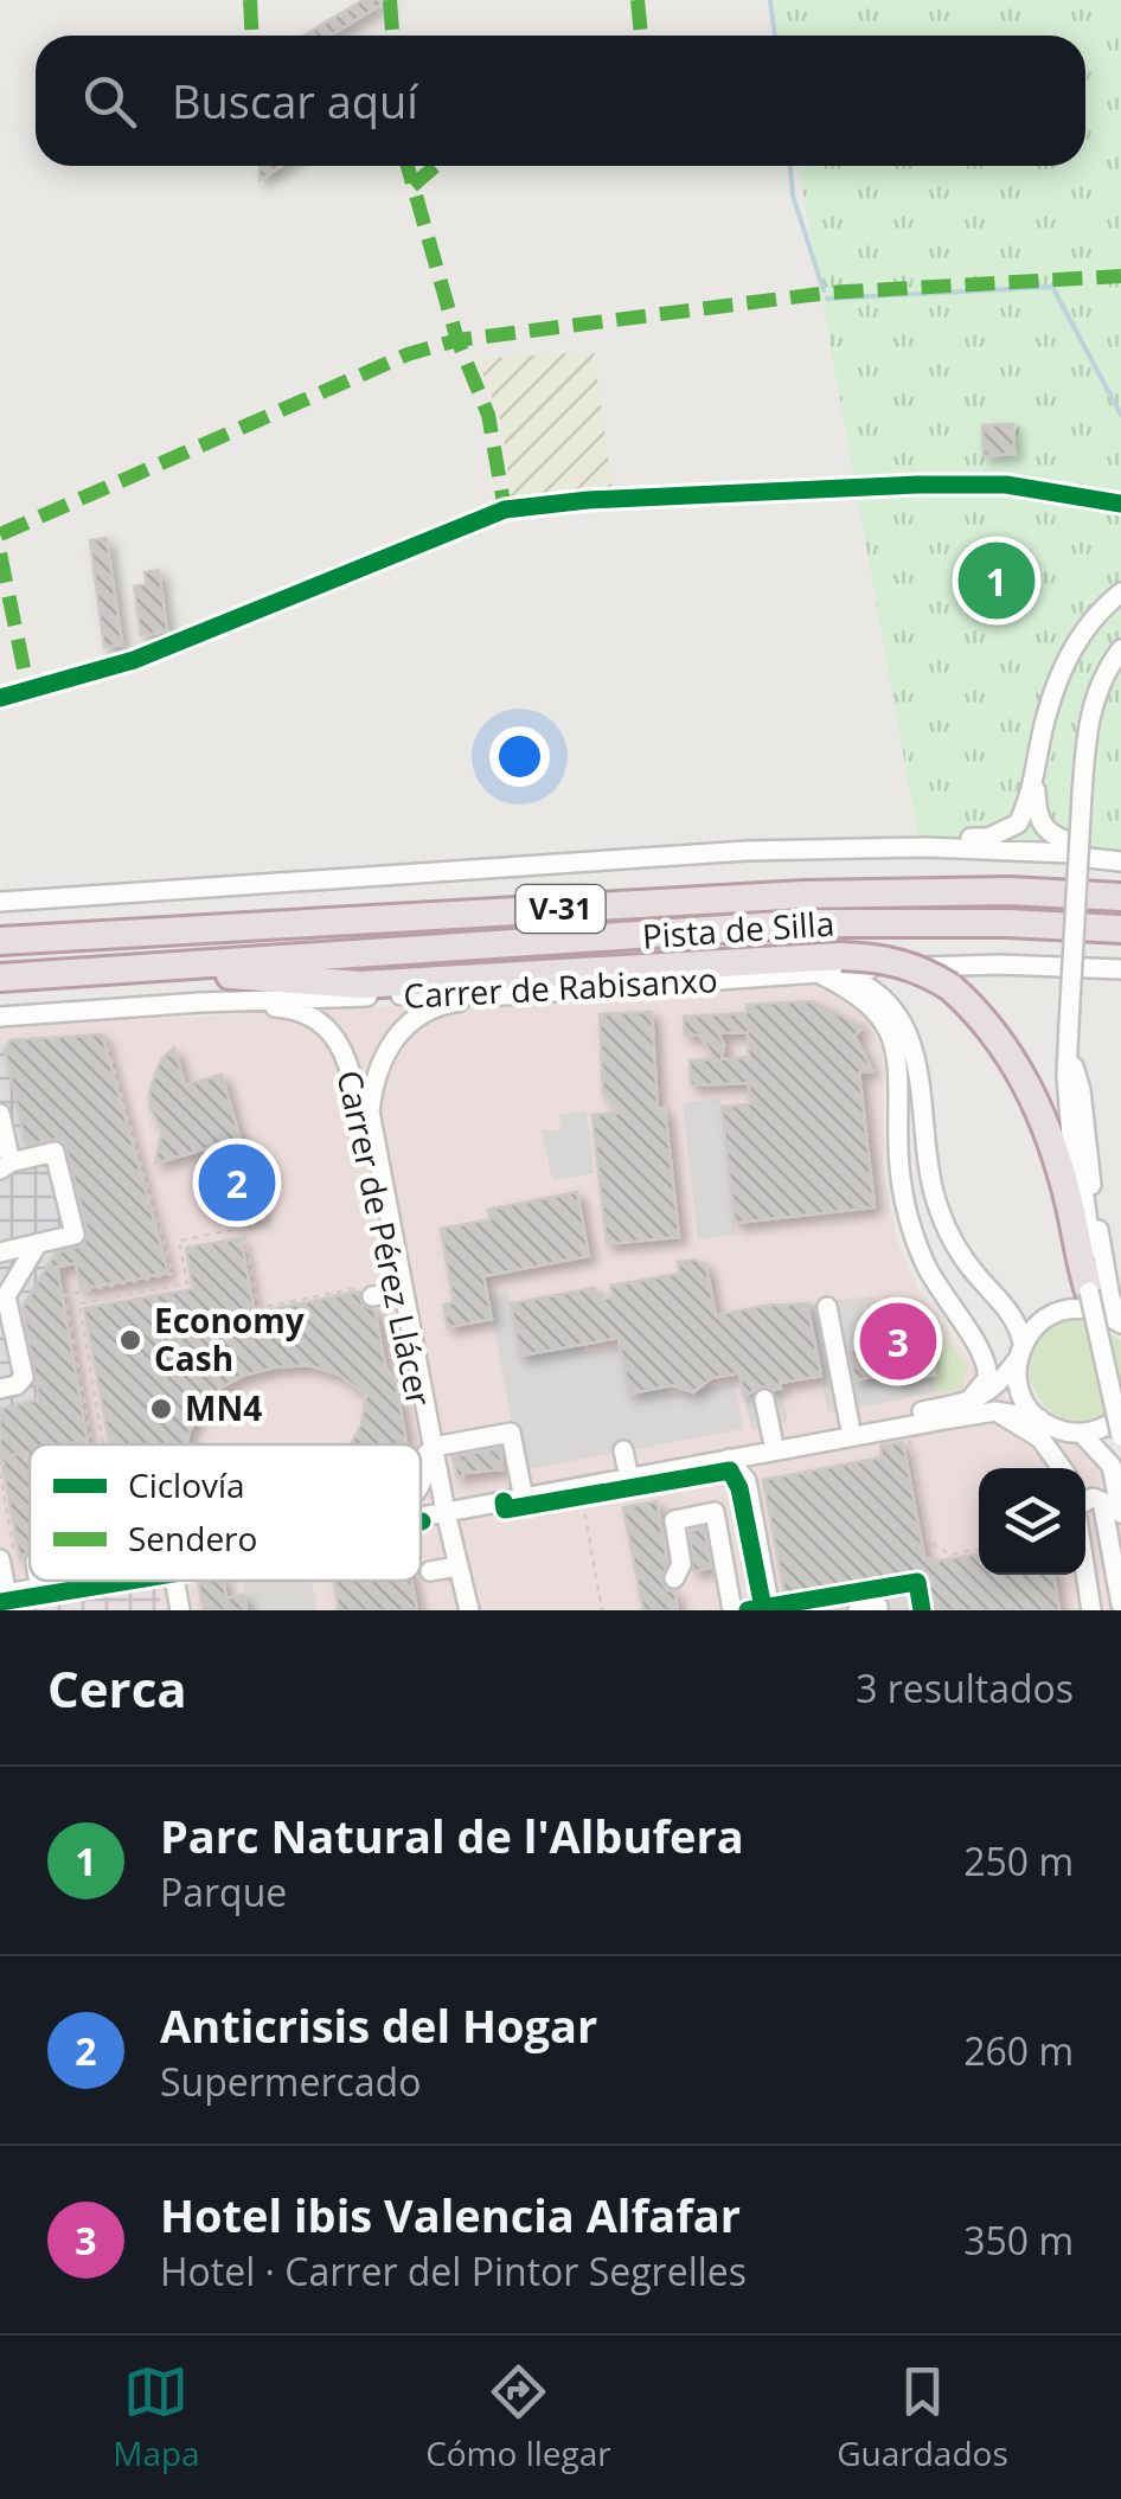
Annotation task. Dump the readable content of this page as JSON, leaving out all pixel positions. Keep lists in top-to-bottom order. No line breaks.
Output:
{"streets":{"highway":["V-31","Pista de Silla"],"street":["Carrer de Rabisanxo","Carrer de Pérez Llácer"]},"crossings":[["Carrer de Rabisanxo","Carrer de Pérez Llácer"]],"places":["Economy Cash","MN4"],"legend":["Ciclovía","Sendero"],"page":{"search":"Buscar aquí","pins":["1","2","3"],"heading":["Cerca","3 resultados"],"list":[{"mark":"1","name":"Parc Natural de l'Albufera","note":"Parque","value":"250 m"},{"mark":"2","name":"Anticrisis del Hogar","note":"Supermercado","value":"260 m"},{"mark":"3","name":"Hotel ibis Valencia Alfafar","note":"Hotel · Carrer del Pintor Segrelles","value":"350 m"}],"nav":["Mapa","Cómo llegar","Guardados"]}}
